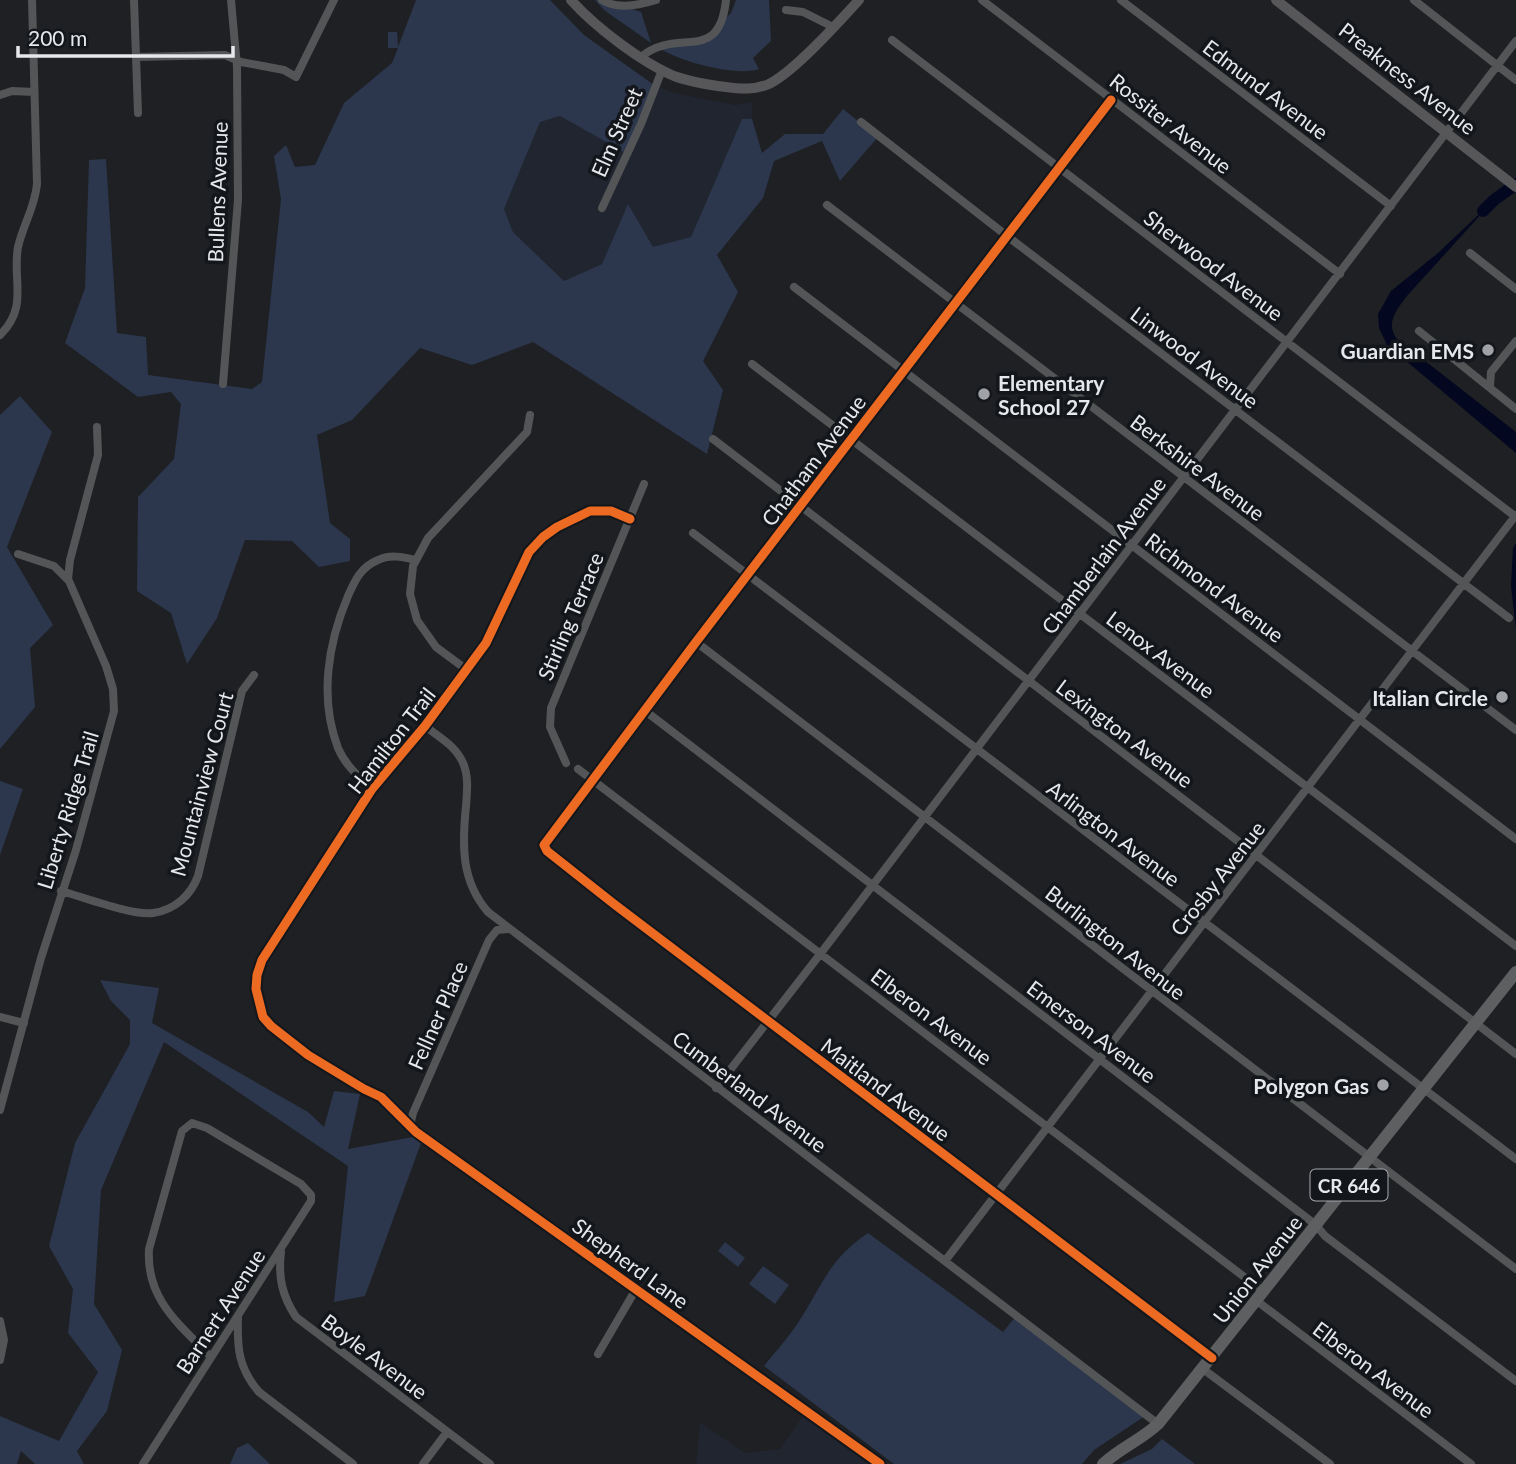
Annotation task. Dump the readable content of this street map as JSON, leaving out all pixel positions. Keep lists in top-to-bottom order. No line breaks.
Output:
{"streets":{"main road":["Preakness Avenue","CR 646","Union Avenue"],"street":["Edmund Avenue","Rossiter Avenue","Elm Street","Bullens Avenue","Sherwood Avenue","Linwood Avenue","Chatham Avenue","Berkshire Avenue","Chamberlain Avenue","Richmond Avenue","Stirling Terrace","Lenox Avenue","Lexington Avenue","Hamilton Trail","Mountainview Court","Liberty Ridge Trail","Arlington Avenue","Crosby Avenue","Burlington Avenue","Fellner Place","Elberon Avenue","Emerson Avenue","Maitland Avenue","Cumberland Avenue","Shepherd Lane","Barnert Avenue","Boyle Avenue"]},"crossings":[["Preakness Avenue","Chamberlain Avenue"],["Edmund Avenue","Chamberlain Avenue"],["Rossiter Avenue","Chatham Avenue"],["Rossiter Avenue","Chamberlain Avenue"],["Sherwood Avenue","Chatham Avenue"],["Sherwood Avenue","Chamberlain Avenue"],["Sherwood Avenue","Crosby Avenue"],["Linwood Avenue","Chatham Avenue"],["Linwood Avenue","Chamberlain Avenue"],["Linwood Avenue","Crosby Avenue"],["Chatham Avenue","Berkshire Avenue"],["Chatham Avenue","Richmond Avenue"],["Chatham Avenue","Lenox Avenue"],["Chatham Avenue","Lexington Avenue"],["Chatham Avenue","Arlington Avenue"],["Chatham Avenue","Burlington Avenue"],["Chatham Avenue","Elberon Avenue"],["Chatham Avenue","Emerson Avenue"],["Chatham Avenue","Maitland Avenue"],["Berkshire Avenue","Chamberlain Avenue"],["Berkshire Avenue","Crosby Avenue"],["Chamberlain Avenue","Richmond Avenue"],["Chamberlain Avenue","Lenox Avenue"],["Chamberlain Avenue","Lexington Avenue"],["Chamberlain Avenue","Arlington Avenue"],["Chamberlain Avenue","Burlington Avenue"],["Chamberlain Avenue","Elberon Avenue"],["Chamberlain Avenue","Emerson Avenue"],["Chamberlain Avenue","Maitland Avenue"],["Chamberlain Avenue","Cumberland Avenue"],["Richmond Avenue","Crosby Avenue"],["Stirling Terrace","Hamilton Trail"],["Lenox Avenue","Crosby Avenue"],["Lexington Avenue","Crosby Avenue"],["Lexington Avenue","Union Avenue"],["Hamilton Trail","Cumberland Avenue"],["Hamilton Trail","Shepherd Lane"],["Mountainview Court","Liberty Ridge Trail"],["Arlington Avenue","Crosby Avenue"],["Arlington Avenue","Union Avenue"],["Crosby Avenue","Burlington Avenue"],["Crosby Avenue","Elberon Avenue"],["Crosby Avenue","Emerson Avenue"],["Crosby Avenue","Maitland Avenue"],["Crosby Avenue","Cumberland Avenue"],["Burlington Avenue","Union Avenue"],["Fellner Place","Cumberland Avenue"],["Fellner Place","Shepherd Lane"],["Elberon Avenue","Union Avenue"],["Emerson Avenue","Union Avenue"],["Maitland Avenue","Union Avenue"],["Cumberland Avenue","CR 646"],["Cumberland Avenue","Union Avenue"],["CR 646","Union Avenue"],["Barnert Avenue","Boyle Avenue"]],"places":["Guardian EMS","Elementary School 27","Italian Circle","Polygon Gas"],"scale_bar":"200 m"}
